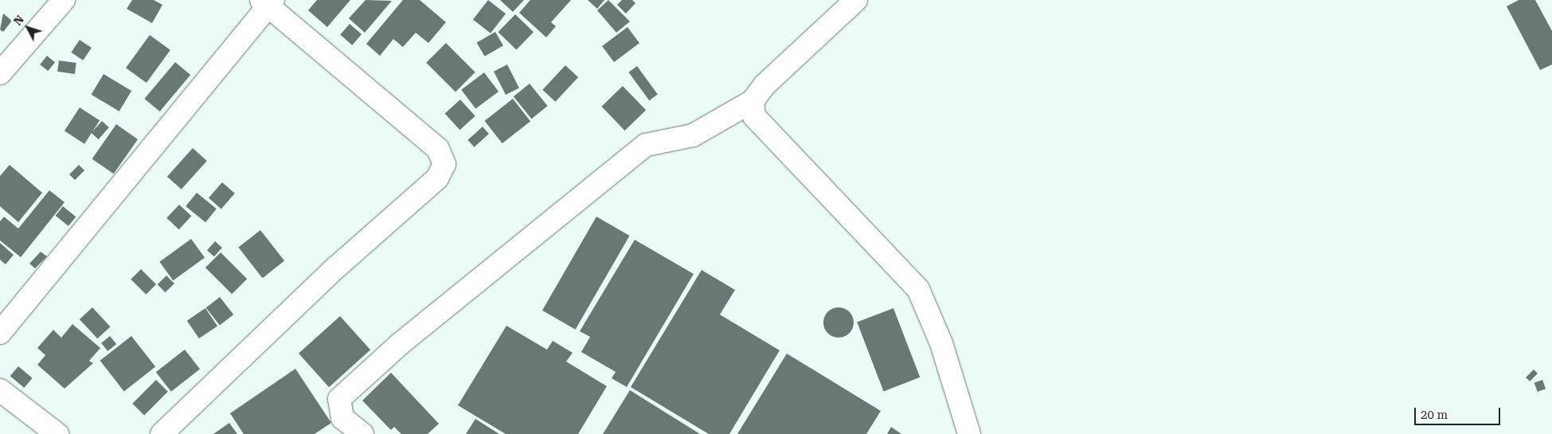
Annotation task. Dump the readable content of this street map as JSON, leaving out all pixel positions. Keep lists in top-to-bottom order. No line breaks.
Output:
{"scale_bar":"20 m","north":"top left"}
